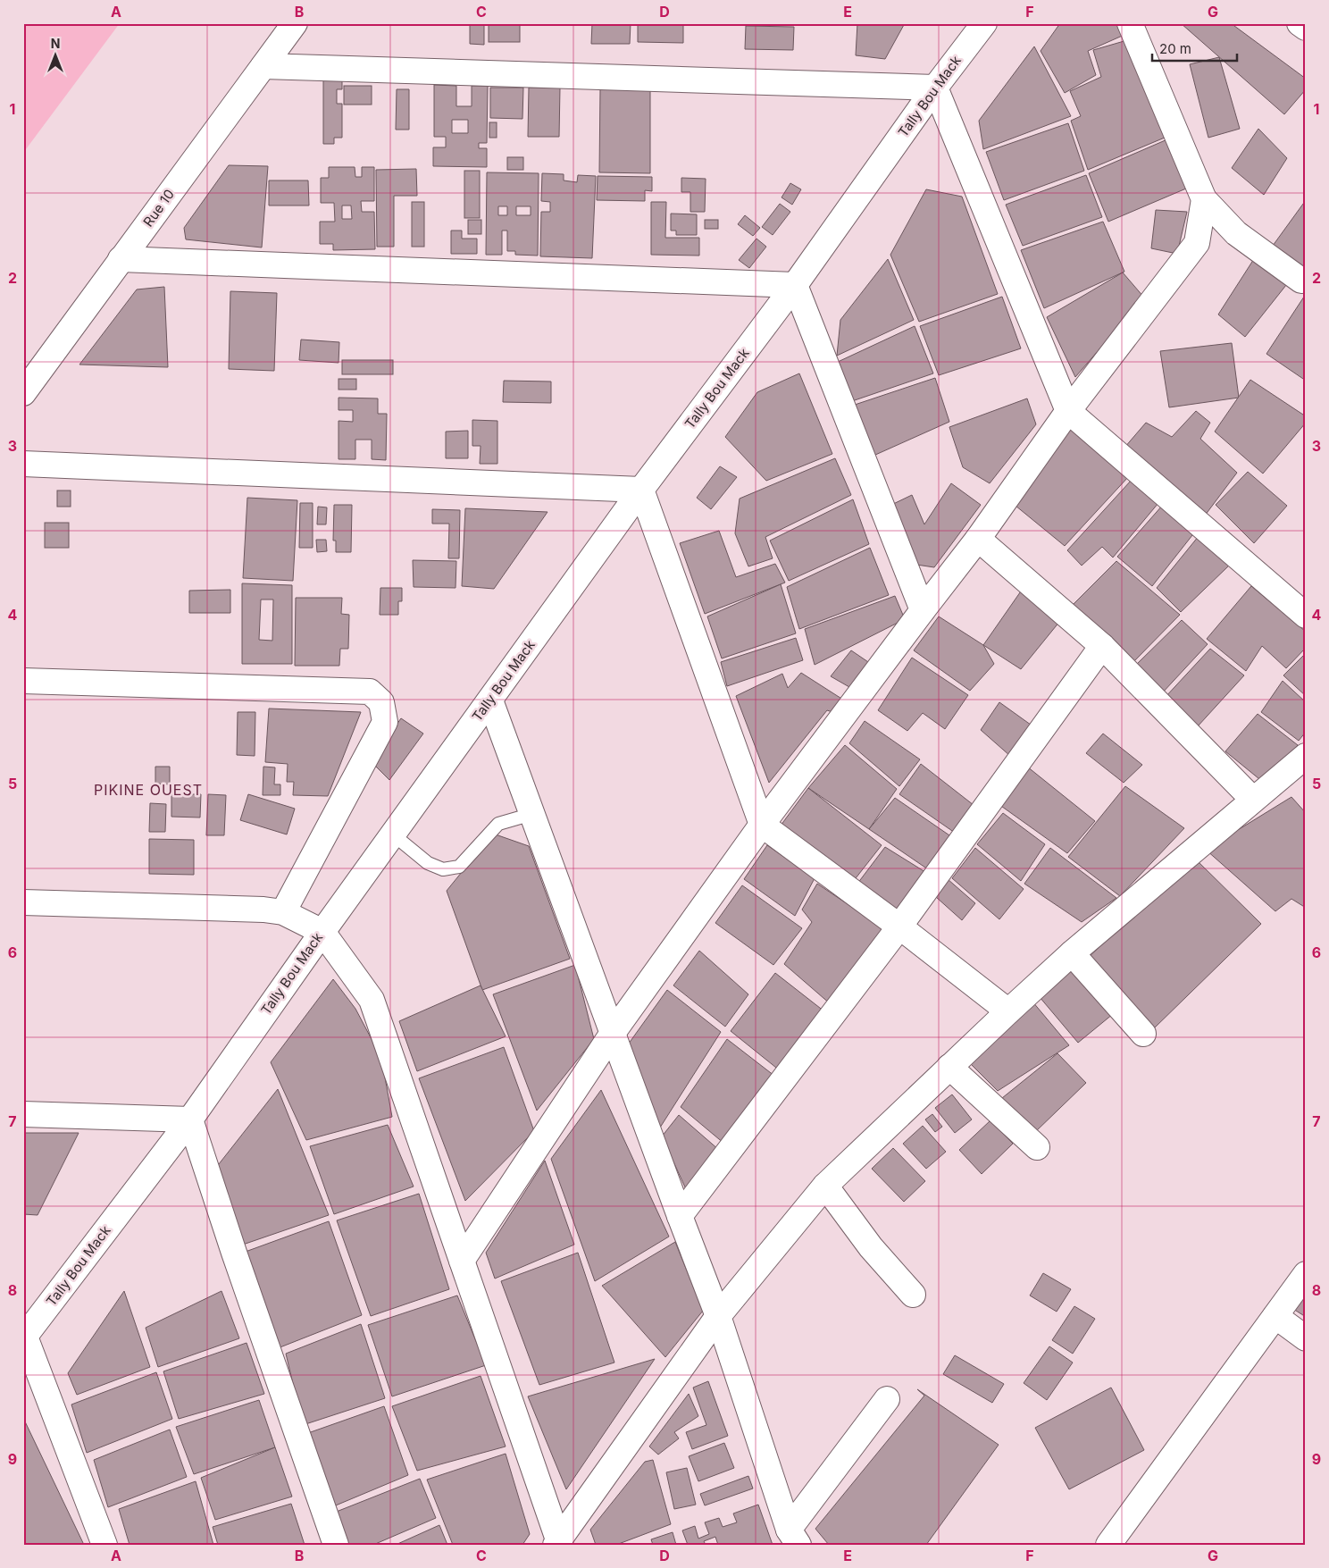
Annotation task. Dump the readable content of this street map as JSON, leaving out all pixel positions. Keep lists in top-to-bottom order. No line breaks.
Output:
{"streets":{"street":["Tally Bou Mack","Rue 10"]},"districts":["PIKINE OUEST"],"scale_bar":"20 m","north":"top","grid":{"columns":["A","B","C","D","E","F","G"],"rows":["1","2","3","4","5","6","7","8","9"]}}
